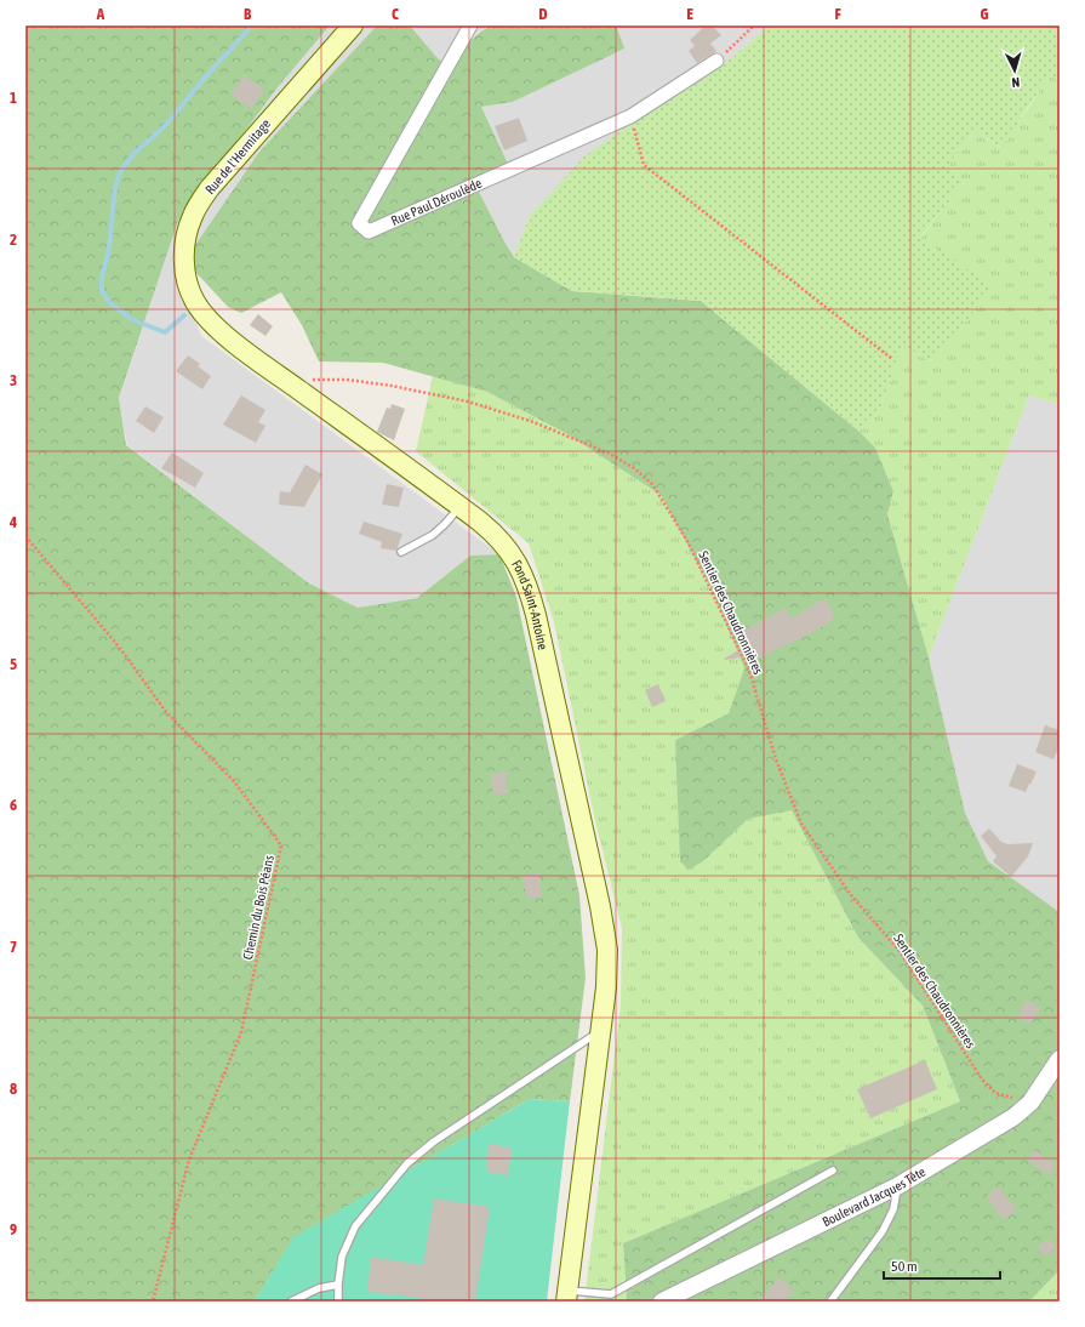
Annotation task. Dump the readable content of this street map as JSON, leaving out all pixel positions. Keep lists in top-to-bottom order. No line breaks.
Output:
{"streets":{"main road":["Rue de l'Hermitage","Fond Saint-Antoine"],"street":["Rue Paul Déroulède","Boulevard Jacques Tête"],"path":["Sentier des Chaudronnières","Chemin du Bois Péans"]},"crossings":[["Rue de l'Hermitage","Fond Saint-Antoine"],["Rue de l'Hermitage","Sentier des Chaudronnières"],["Fond Saint-Antoine","Sentier des Chaudronnières"],["Sentier des Chaudronnières","Boulevard Jacques Tête"]],"scale_bar":"50 m","north":"bottom","grid":{"columns":["A","B","C","D","E","F","G"],"rows":["1","2","3","4","5","6","7","8","9"]}}
